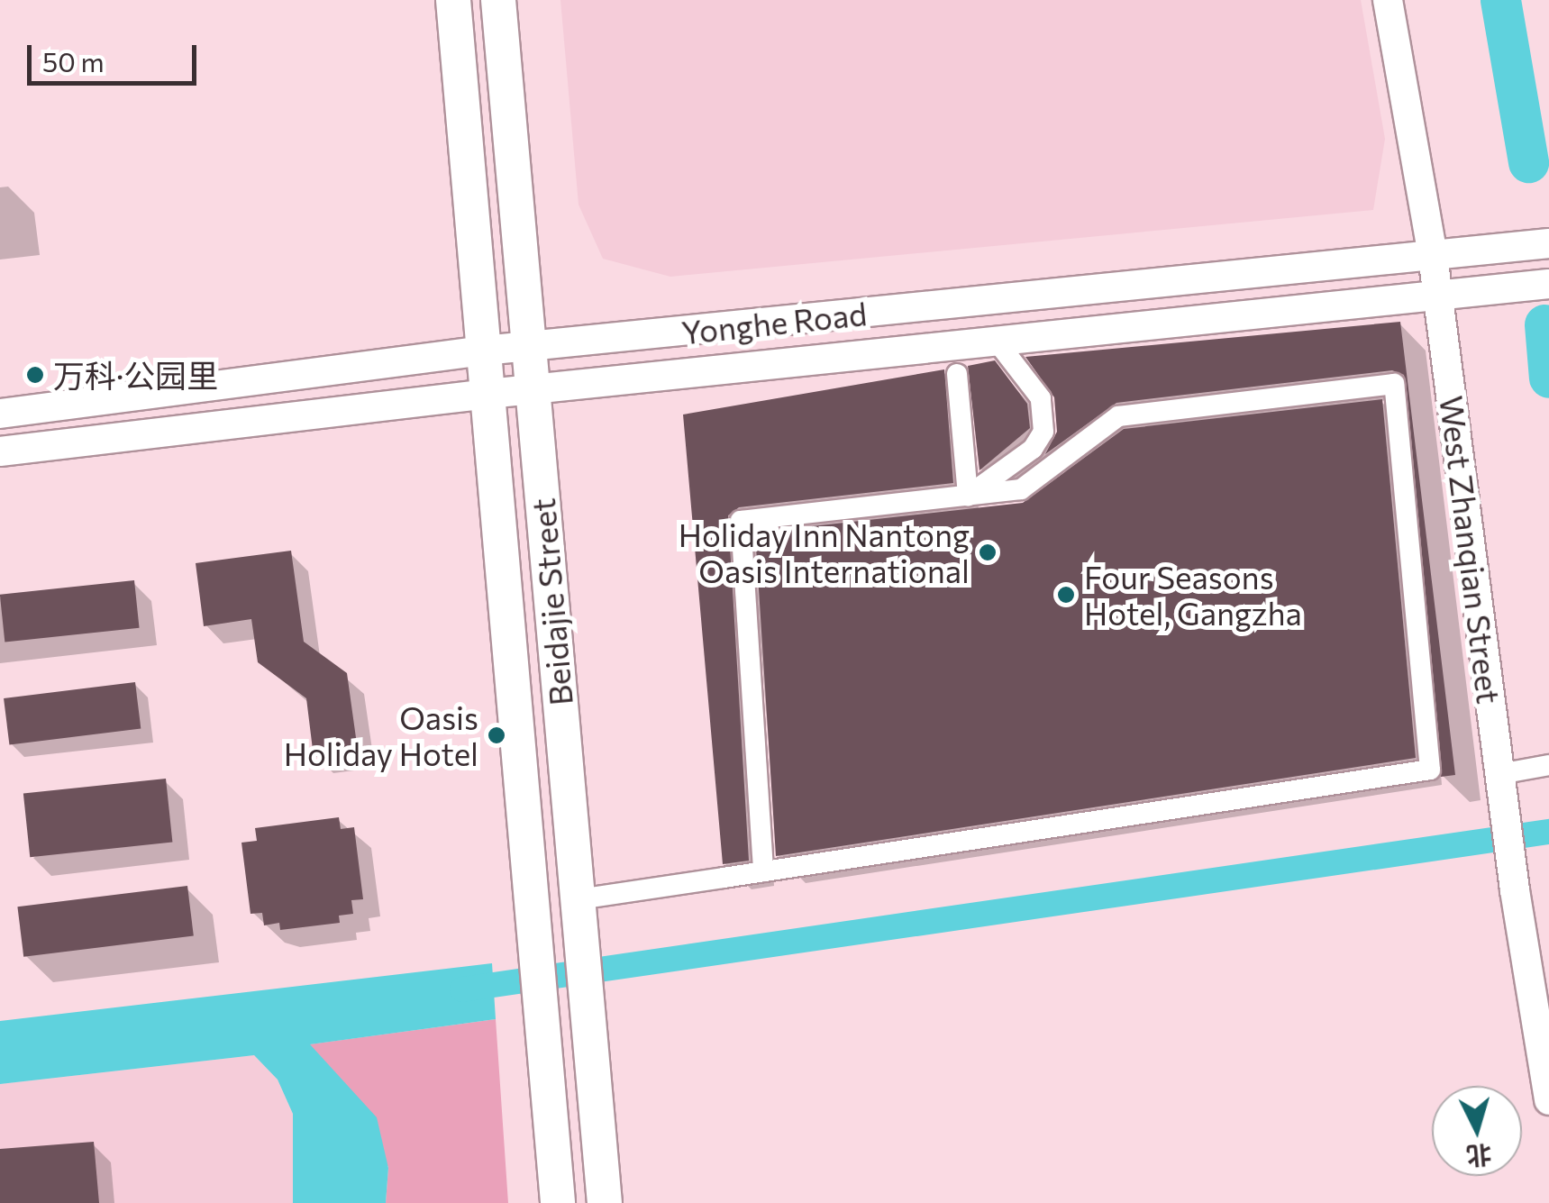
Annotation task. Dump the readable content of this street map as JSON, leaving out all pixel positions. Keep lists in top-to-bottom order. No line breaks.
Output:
{"streets":{"main road":["Yonghe Road","West Zhanqian Street","Beidajie Street"]},"crossings":[["Yonghe Road","West Zhanqian Street"],["Yonghe Road","Beidajie Street"]],"places":["万科·公园里","Holiday Inn Nantong Oasis International","Four Seasons Hotel, Gangzha","Oasis Holiday Hotel"],"scale_bar":"50 m","north":"bottom"}
